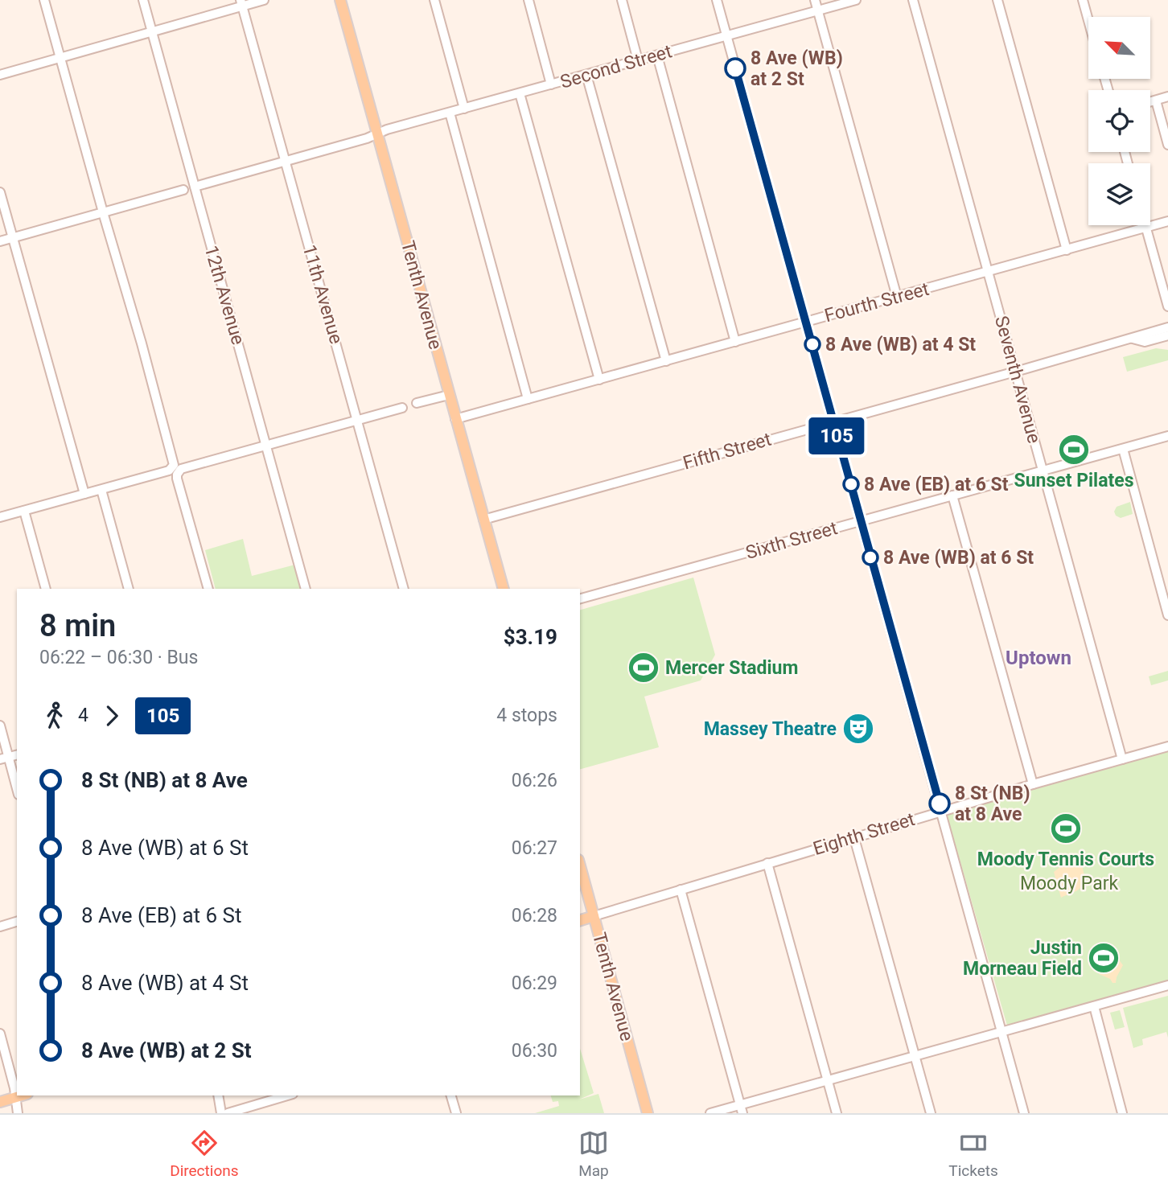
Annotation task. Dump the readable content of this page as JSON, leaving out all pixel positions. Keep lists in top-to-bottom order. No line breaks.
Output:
{"streets":{"main road":["Tenth Avenue"],"street":["Second Street","11th Avenue","12th Avenue","Fourth Street","Seventh Avenue","Fifth Street","Sixth Street","Eighth Street"]},"crossings":[["Second Street","11th Avenue"],["Second Street","12th Avenue"],["Second Street","Tenth Avenue"],["Tenth Avenue","Fourth Street"],["Tenth Avenue","Fifth Street"],["Tenth Avenue","Eighth Street"],["Fourth Street","Seventh Avenue"],["Seventh Avenue","Fifth Street"],["Seventh Avenue","Sixth Street"],["Seventh Avenue","Eighth Street"]],"districts":["Uptown"],"parks":["Moody Park"],"places":{"other":["8 Ave (WB) at 2 St","8 Ave (WB) at 4 St","8 Ave (EB) at 6 St","8 Ave (WB) at 6 St","8 St (NB) at 8 Ave"],"sports":["Sunset Pilates","Mercer Stadium","Moody Tennis Courts","Justin Morneau Field"],"theatre":["Massey Theatre"]},"lines":["bus line 105"],"north":"top left","page":{"on_map":"105","heading":["8 min","06:22 – 06:30 · Bus","$3.19"],"legs":["4","105","4 stops"],"list":[{"name":"8 St (NB) at 8 Ave","value":"06:26"},{"name":"8 Ave (WB) at 6 St","value":"06:27"},{"name":"8 Ave (EB) at 6 St","value":"06:28"},{"name":"8 Ave (WB) at 4 St","value":"06:29"},{"name":"8 Ave (WB) at 2 St","value":"06:30"}],"tabs":["Directions","Map","Tickets"]}}
